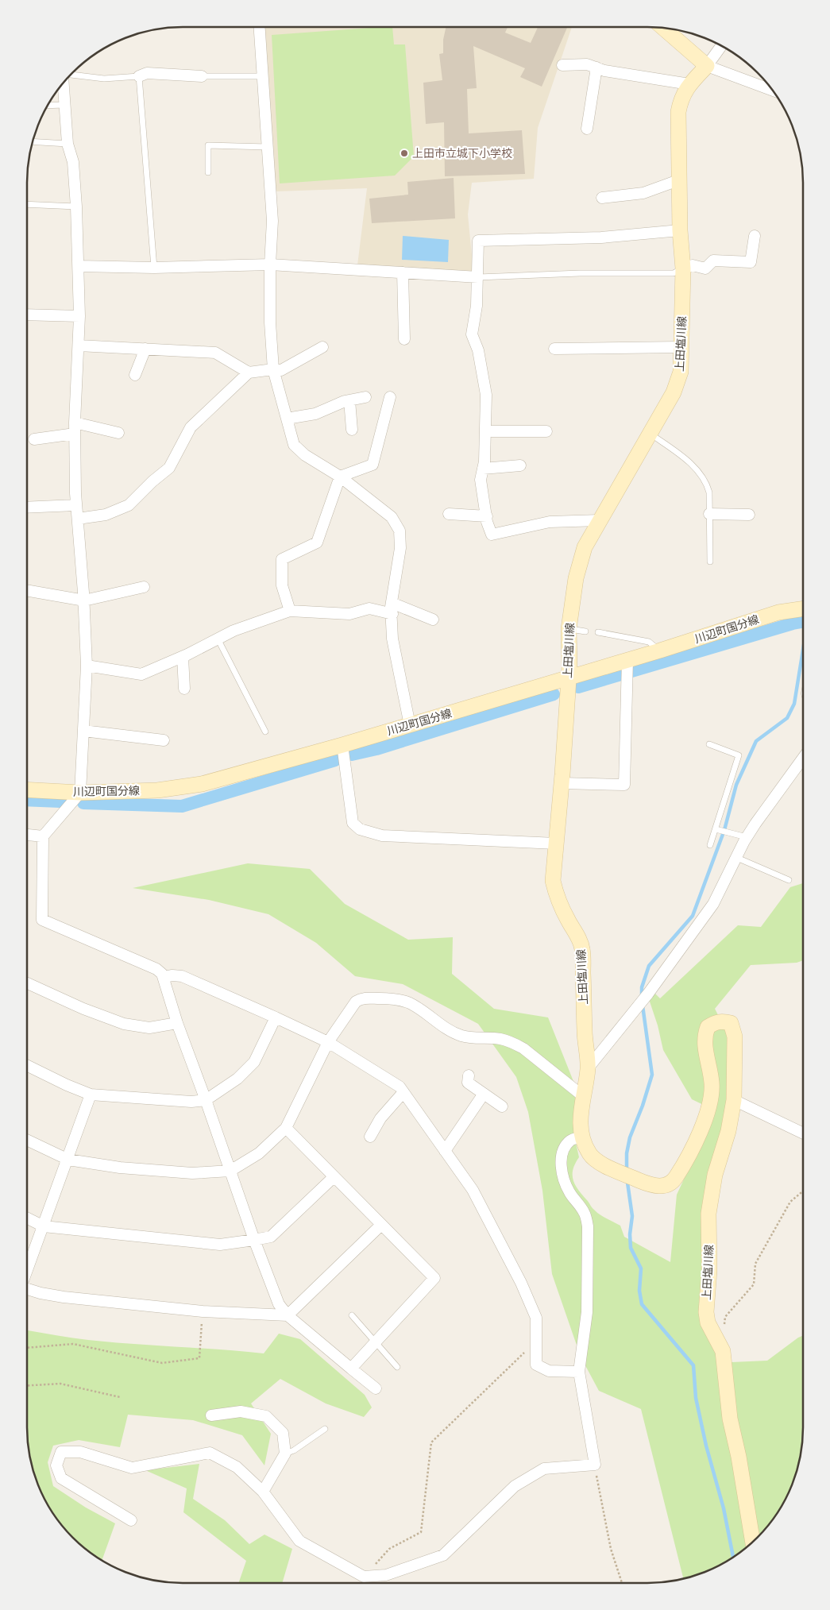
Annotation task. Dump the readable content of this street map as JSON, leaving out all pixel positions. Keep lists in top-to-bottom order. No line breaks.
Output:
{"streets":{"main road":["上田塩川線","川辺町国分線"]},"crossings":[["上田塩川線","川辺町国分線"]],"places":["上田市立城下小学校"]}
